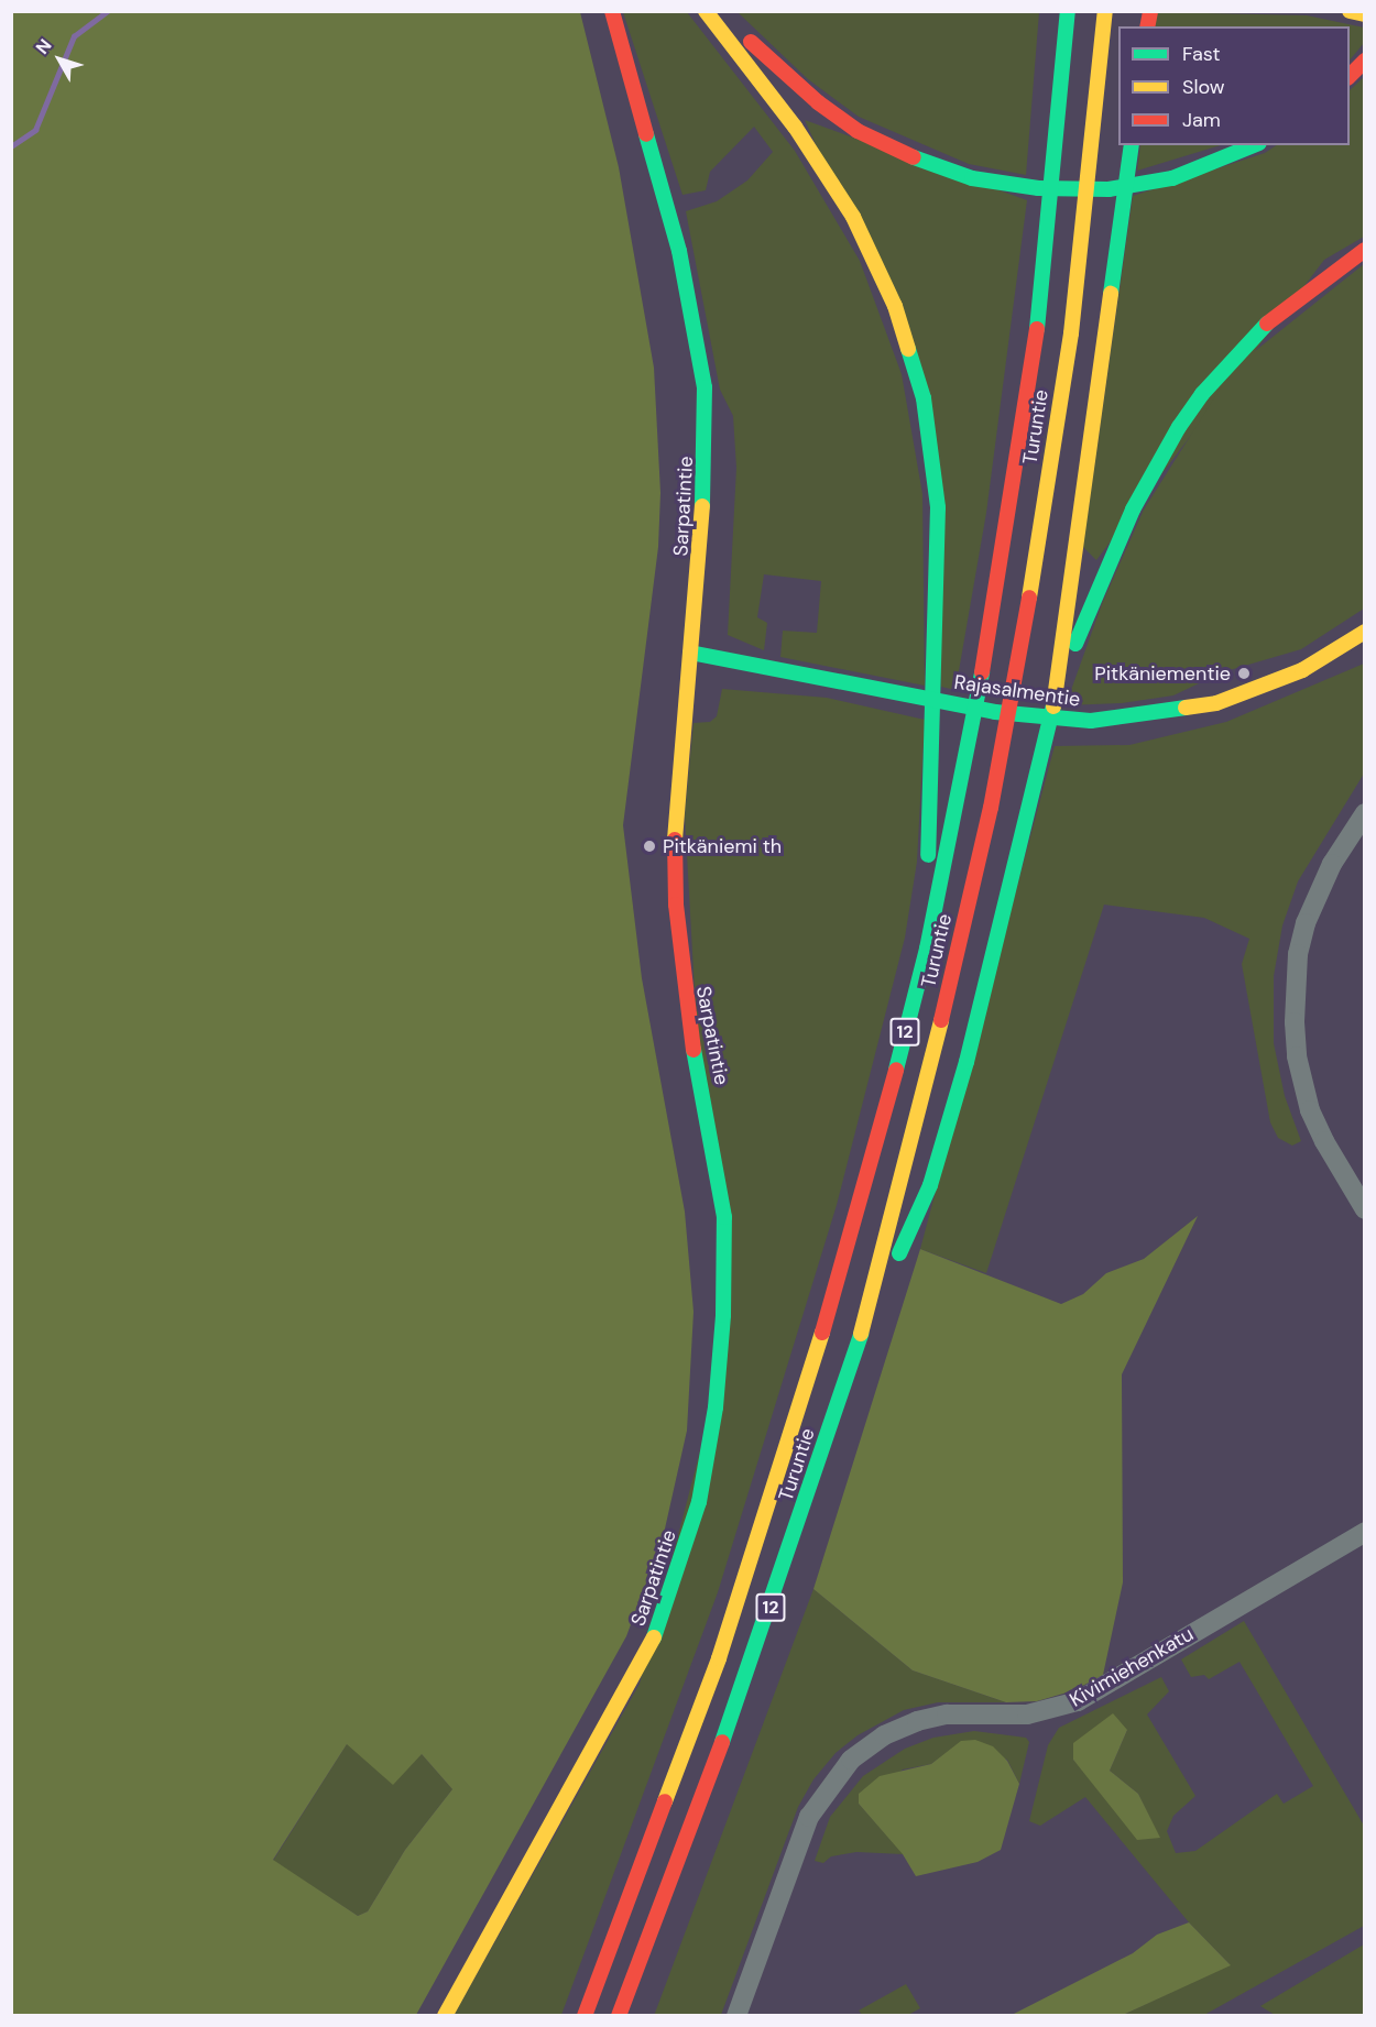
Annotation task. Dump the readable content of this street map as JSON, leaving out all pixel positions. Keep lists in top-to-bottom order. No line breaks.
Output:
{"streets":{"main road":["Turuntie","Sarpatintie","Rajasalmentie","12"],"street":["Kivimiehenkatu"]},"crossings":[["Sarpatintie","Rajasalmentie"]],"places":["Pitkäniementie","Pitkäniemi th"],"legend":["Fast","Slow","Jam"],"north":"top left"}
